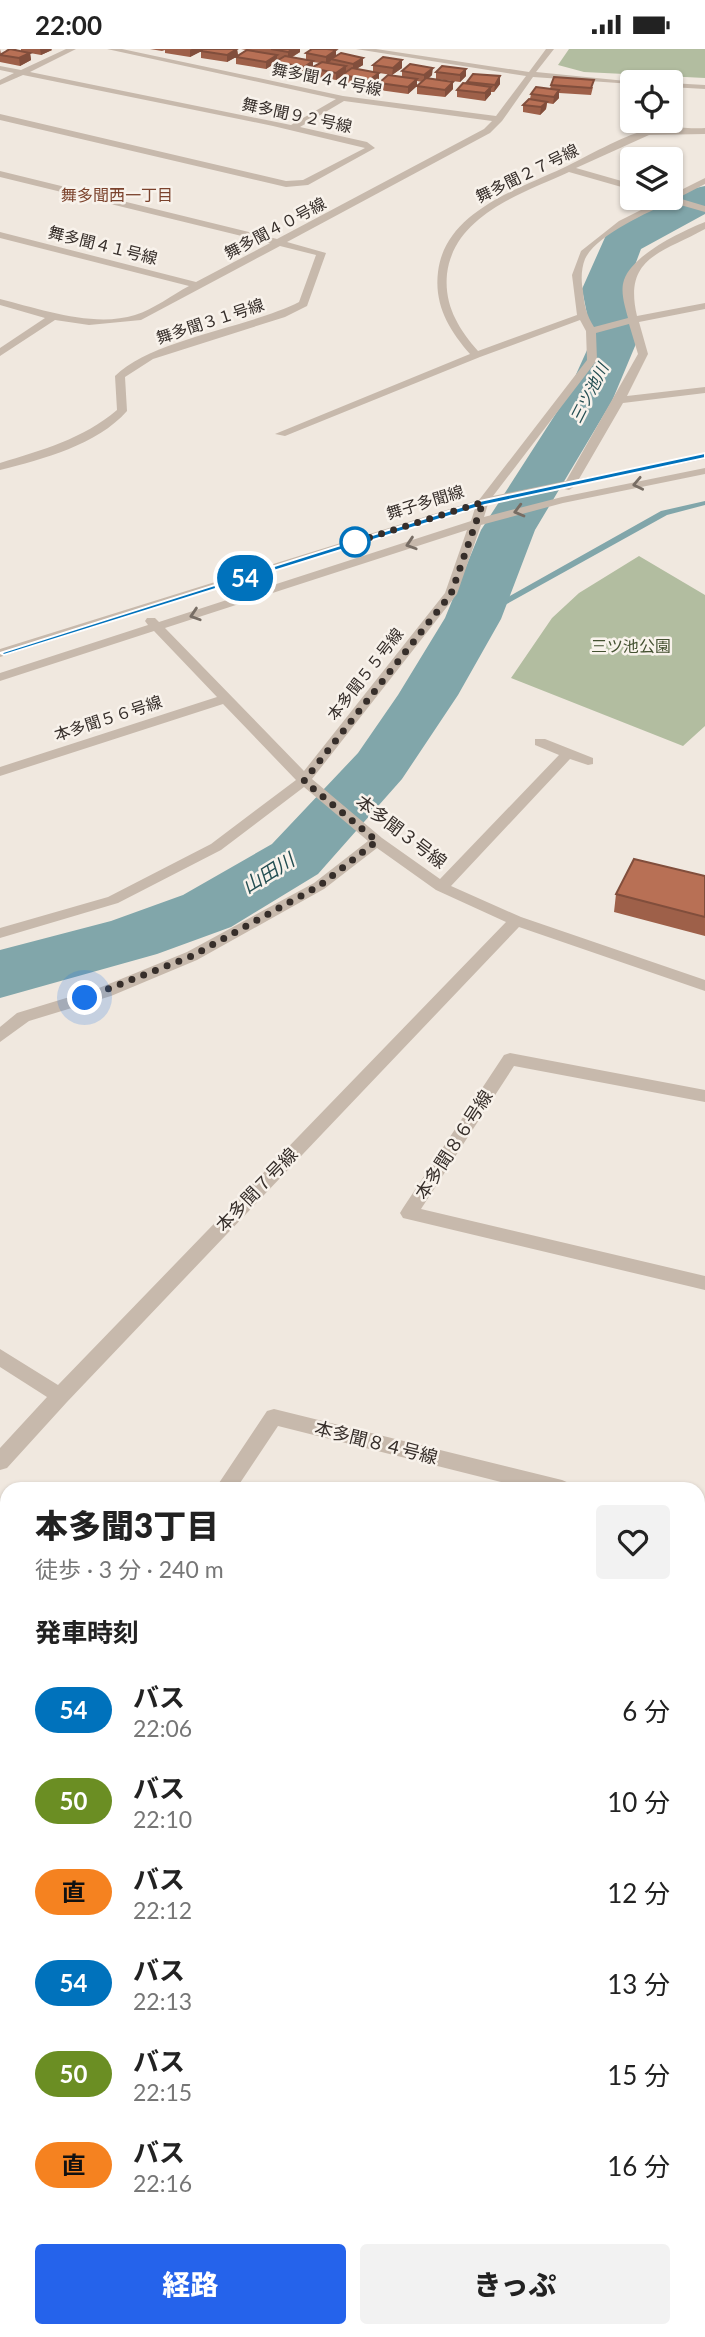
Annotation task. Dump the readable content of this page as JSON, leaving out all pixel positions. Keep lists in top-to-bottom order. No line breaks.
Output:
{"streets":{"street":["舞多聞４４号線","舞多聞９２号線","舞多聞２７号線","舞多聞４０号線","舞多聞４１号線","舞多聞３１号線","舞子多聞線","本多聞５５号線","本多聞５６号線","本多聞３号線","本多聞８６号線","本多聞７号線","本多聞８４号線"]},"crossings":[["舞多聞４４号線","舞多聞４０号線"],["舞多聞４０号線","舞多聞４１号線"],["舞多聞４０号線","舞多聞３１号線"],["舞子多聞線","本多聞５５号線"],["舞子多聞線","本多聞３号線"],["本多聞５５号線","本多聞３号線"],["本多聞５６号線","本多聞３号線"],["本多聞３号線","本多聞７号線"]],"districts":["舞多聞西一丁目"],"water":["三ツ池川","山田川"],"parks":["三ツ池公園"],"lines":["bus line 54"],"page":{"status":"22:00","on_map":"54","heading":[["本多聞3丁目","徒歩 · 3 分 · 240 m"],"発車時刻"],"list":[{"mark":"54","name":"バス","note":"22:06","value":"6 分"},{"mark":"50","name":"バス","note":"22:10","value":"10 分"},{"mark":"直","name":"バス","note":"22:12","value":"12 分"},{"mark":"54","name":"バス","note":"22:13","value":"13 分"},{"mark":"50","name":"バス","note":"22:15","value":"15 分"},{"mark":"直","name":"バス","note":"22:16","value":"16 分"}],"buttons":["経路","きっぷ"]}}
